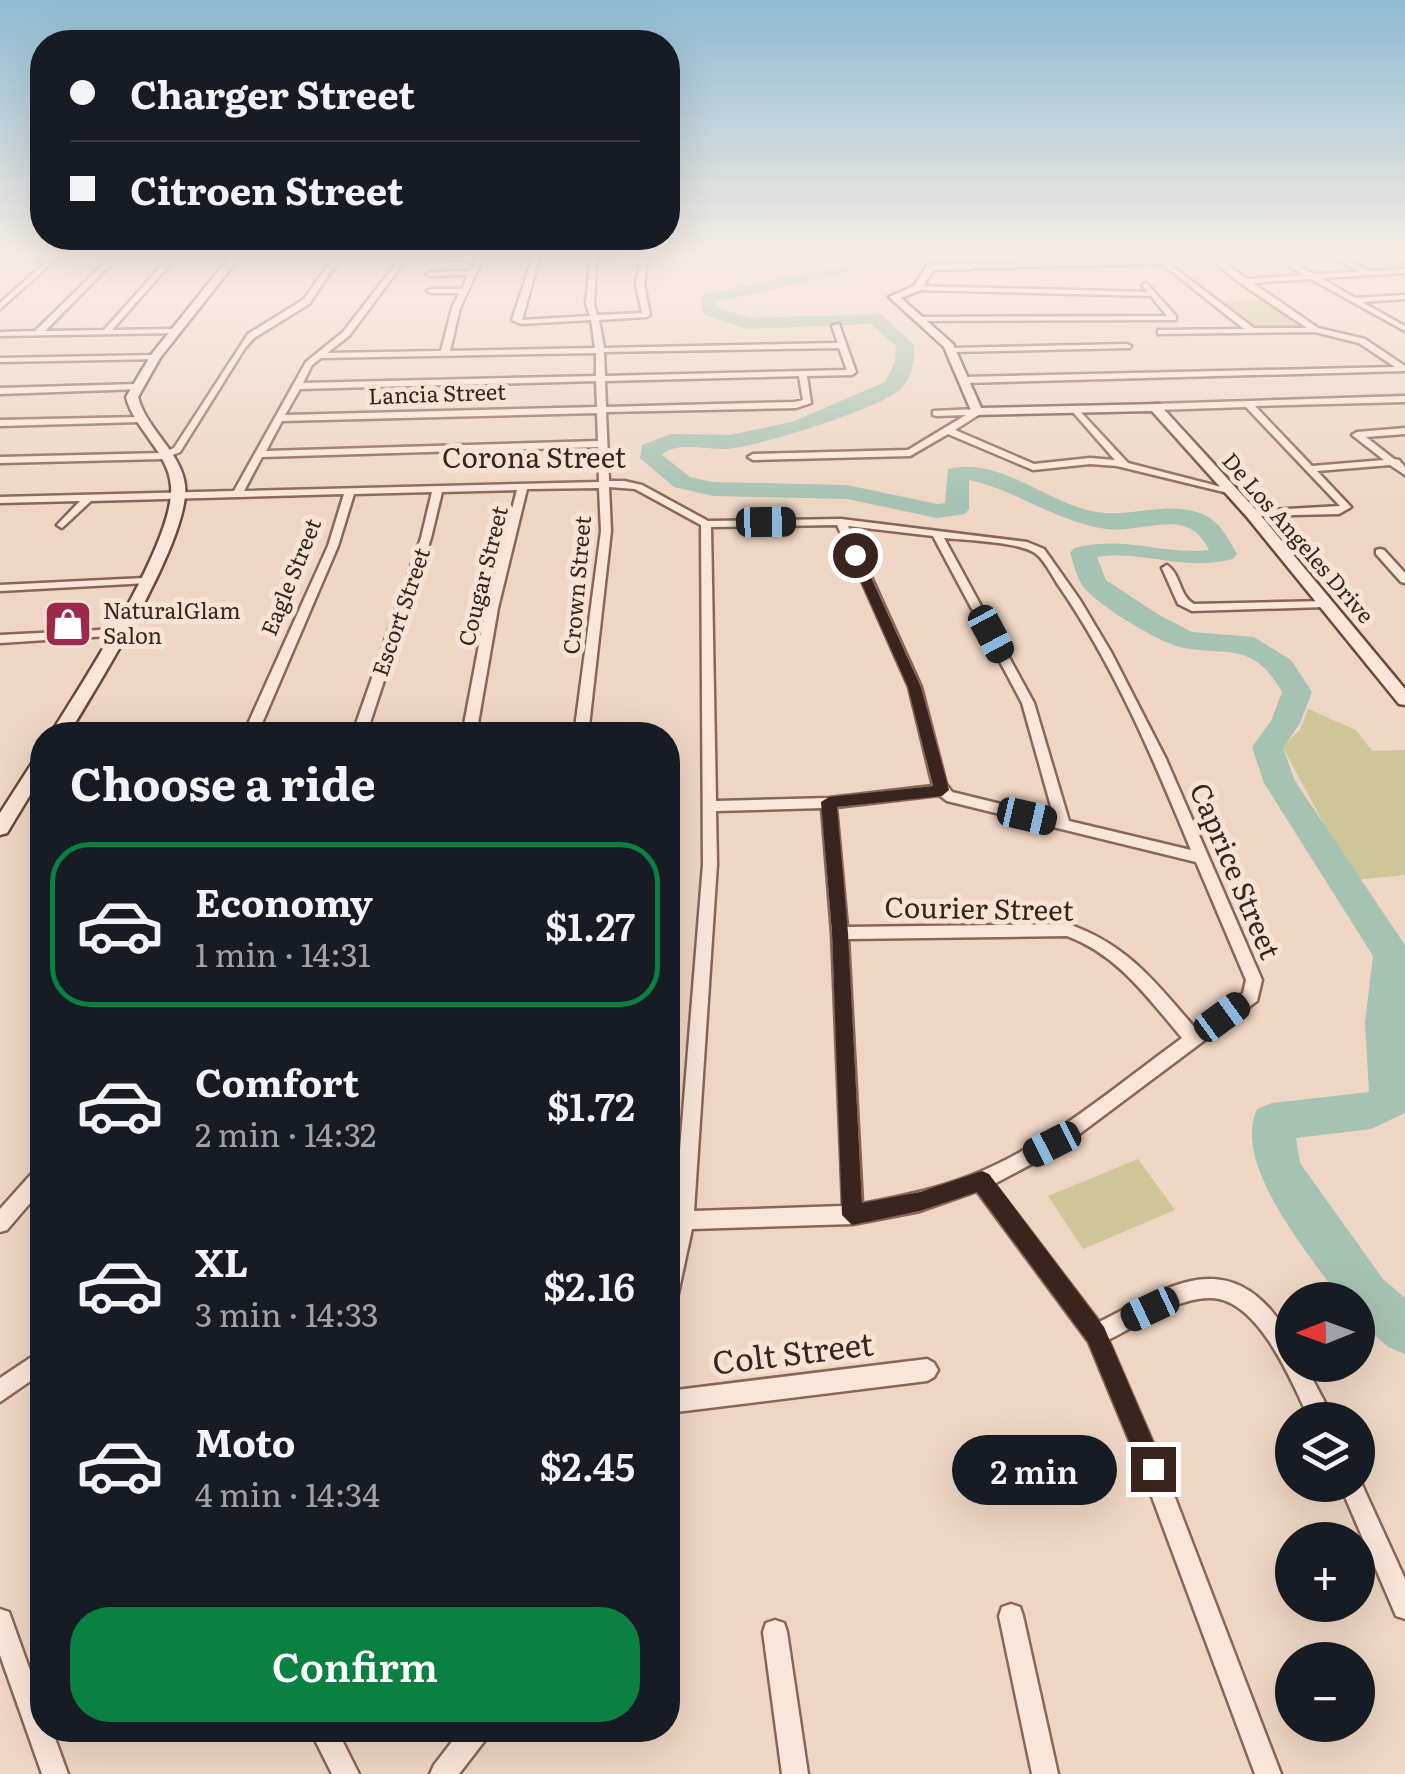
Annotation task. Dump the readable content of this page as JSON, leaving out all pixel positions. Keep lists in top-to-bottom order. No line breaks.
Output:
{"streets":{"street":["Lancia Street","Corona Street","De Los Angeles Drive","Cougar Street","Eagle Street","Crown Street","Escort Street","Caprice Street","Courier Street","Colt Street"]},"crossings":[["Lancia Street","Crown Street"],["Corona Street","Cougar Street"],["Corona Street","Eagle Street"],["Corona Street","Crown Street"],["Corona Street","Escort Street"],["Corona Street","Caprice Street"],["Caprice Street","Courier Street"]],"places":{"shop":["NaturalGlam Salon"]},"north":"left","page":{"banner":["Charger Street","Citroen Street"],"heading":"Choose a ride","list":[{"name":"Economy","note":"1 min · 14:31","value":"$1.27"},{"name":"Comfort","note":"2 min · 14:32","value":"$1.72"},{"name":"XL","note":"3 min · 14:33","value":"$2.16"},{"name":"Moto","note":"4 min · 14:34","value":"$2.45"}],"map_buttons":["+","−"],"bubble":"2 min","buttons":"Confirm"}}
